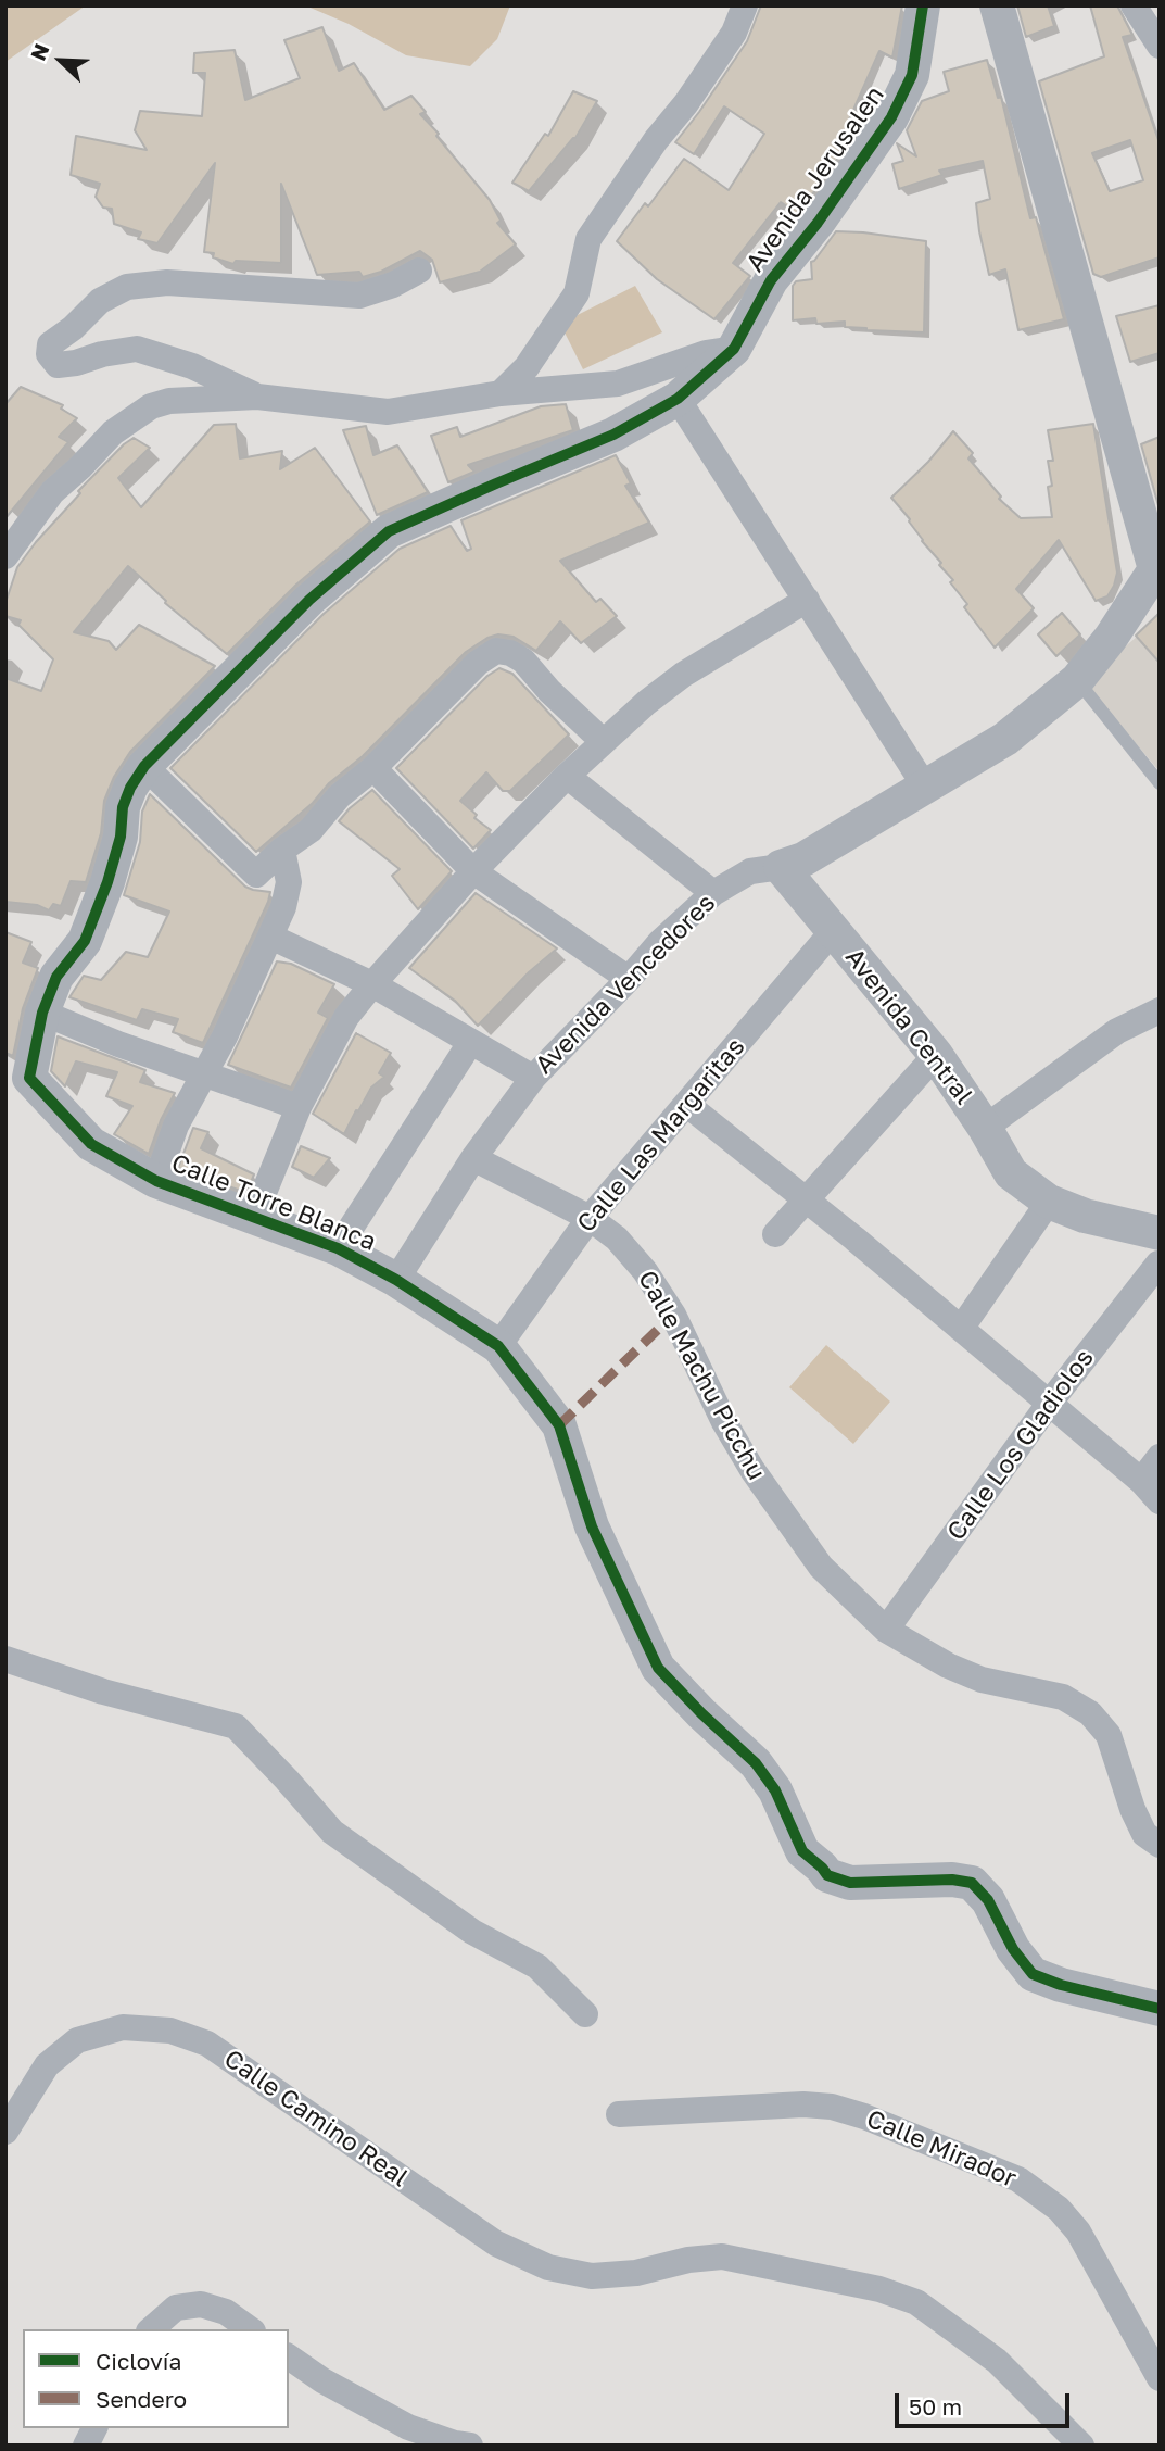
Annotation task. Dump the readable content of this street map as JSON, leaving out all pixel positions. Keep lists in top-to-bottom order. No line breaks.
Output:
{"streets":{"street":["Avenida Jerusalen","Avenida Vencedores","Avenida Central","Calle Las Margaritas","Calle Torre Blanca","Calle Machu Picchu","Calle Los Gladiolos","Calle Camino Real","Calle Mirador"]},"crossings":[["Avenida Vencedores","Avenida Central"],["Avenida Vencedores","Calle Torre Blanca"],["Avenida Vencedores","Calle Machu Picchu"],["Avenida Central","Calle Las Margaritas"],["Calle Las Margaritas","Calle Torre Blanca"],["Calle Las Margaritas","Calle Machu Picchu"],["Calle Machu Picchu","Calle Los Gladiolos"]],"legend":["Ciclovía","Sendero"],"scale_bar":"50 m","north":"top left"}
